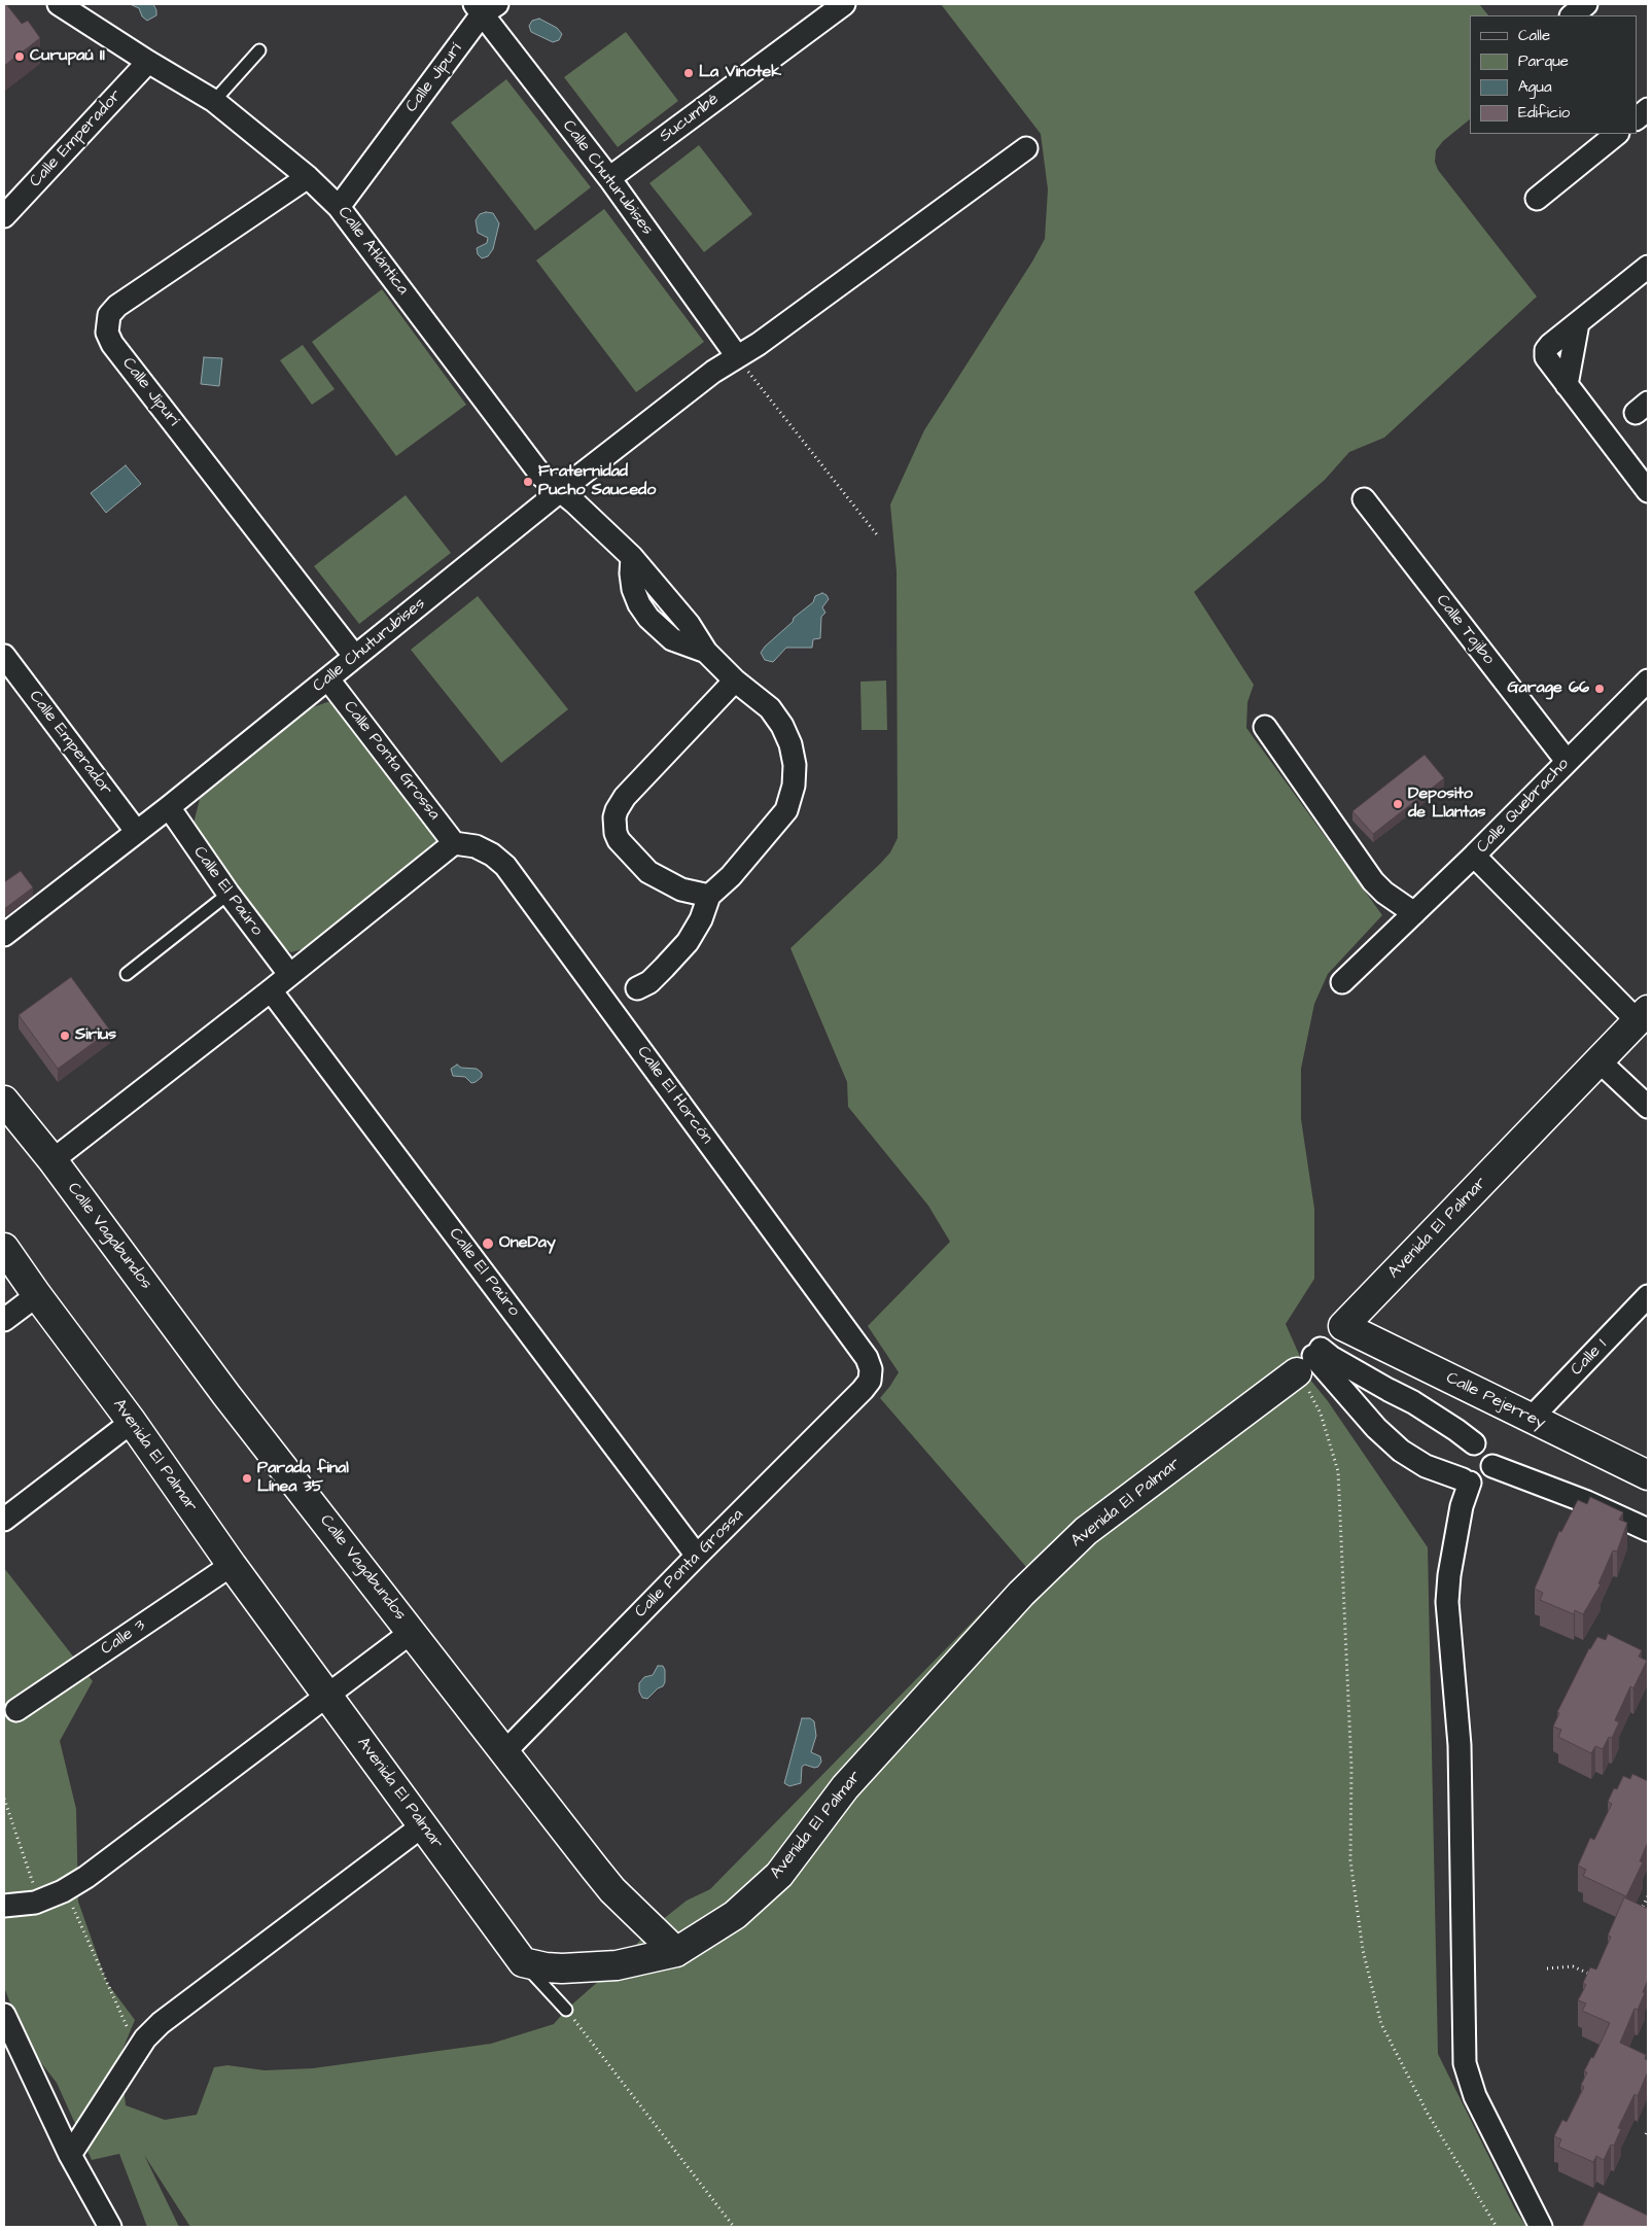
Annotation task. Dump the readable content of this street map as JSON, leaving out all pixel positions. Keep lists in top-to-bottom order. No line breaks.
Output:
{"streets":{"street":["Calle Jipurí","Sucumbé","Calle Emperador","Calle Chuturubises","Calle Atlántica","Calle Tajibo","Calle Ponta Grossa","Calle Quebracho","Calle El Paúro","Calle El Horcón","Avenida El Palmar","Calle Vagabundos","Calle 1","Calle Pejerrey","Calle 3"]},"crossings":[["Calle Jipurí","Calle Chuturubises"],["Calle Jipurí","Calle Atlántica"],["Sucumbé","Calle Chuturubises"],["Calle Emperador","Calle Chuturubises"],["Calle Emperador","Calle Atlántica"],["Calle Chuturubises","Calle Atlántica"],["Calle Chuturubises","Calle Ponta Grossa"],["Calle Chuturubises","Calle El Paúro"],["Calle Tajibo","Calle Quebracho"],["Calle Ponta Grossa","Calle El Paúro"],["Calle Ponta Grossa","Calle El Horcón"],["Calle Ponta Grossa","Calle Vagabundos"],["Calle Quebracho","Avenida El Palmar"],["Avenida El Palmar","Calle Vagabundos"],["Avenida El Palmar","Calle Pejerrey"],["Avenida El Palmar","Calle 3"],["Calle 1","Calle Pejerrey"]],"places":["Curupaú II","La Vinotek","Fraternidad Pucho Saucedo","Garage 66","Deposito de Llantas","Sirius","OneDay","Parada final Línea 35"],"legend":["Calle","Parque","Agua","Edificio"]}
